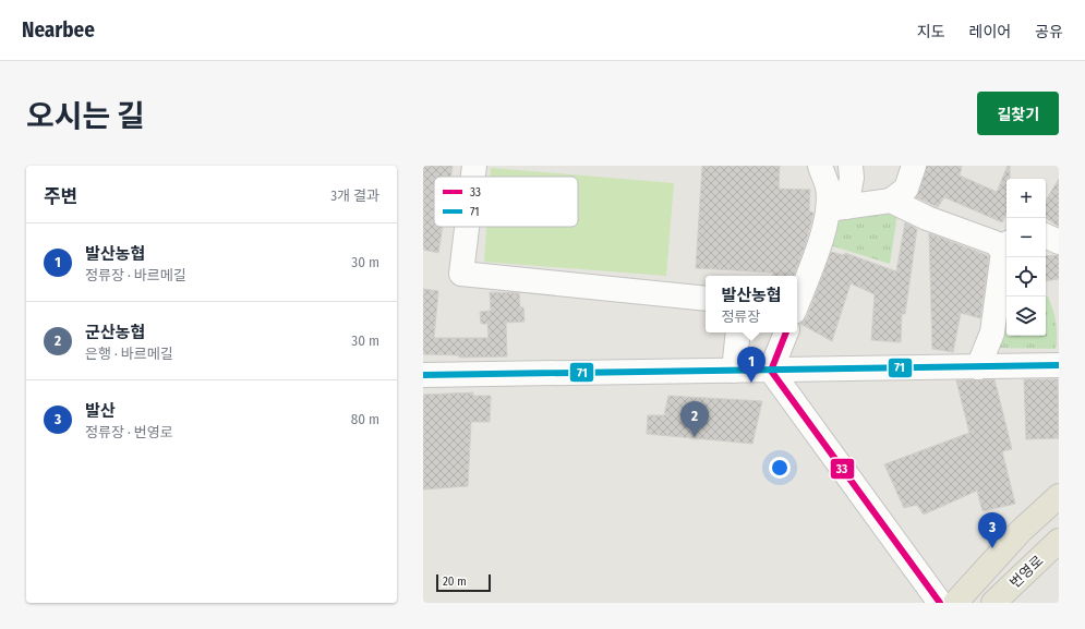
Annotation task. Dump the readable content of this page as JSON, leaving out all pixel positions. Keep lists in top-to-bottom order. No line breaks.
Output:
{"streets":{"main road":["번영로"]},"lines":["transit line 33","transit line 71"],"legend":["33","71"],"scale_bar":"20 m","page":{"header":"Nearbee","nav":["지도","레이어","공유"],"title":"오시는 길","buttons":"길찾기","heading":["주변","3개 결과"],"map_buttons":["+","−"],"list":[{"mark":"1","name":"발산농협","note":"정류장 · 바르메길","value":"30 m"},{"mark":"2","name":"군산농협","note":"은행 · 바르메길","value":"30 m"},{"mark":"3","name":"발산","note":"정류장 · 번영로","value":"80 m"}],"popup":["발산농협","정류장"],"pins":["1","2","3"],"scale":"20 m"}}
